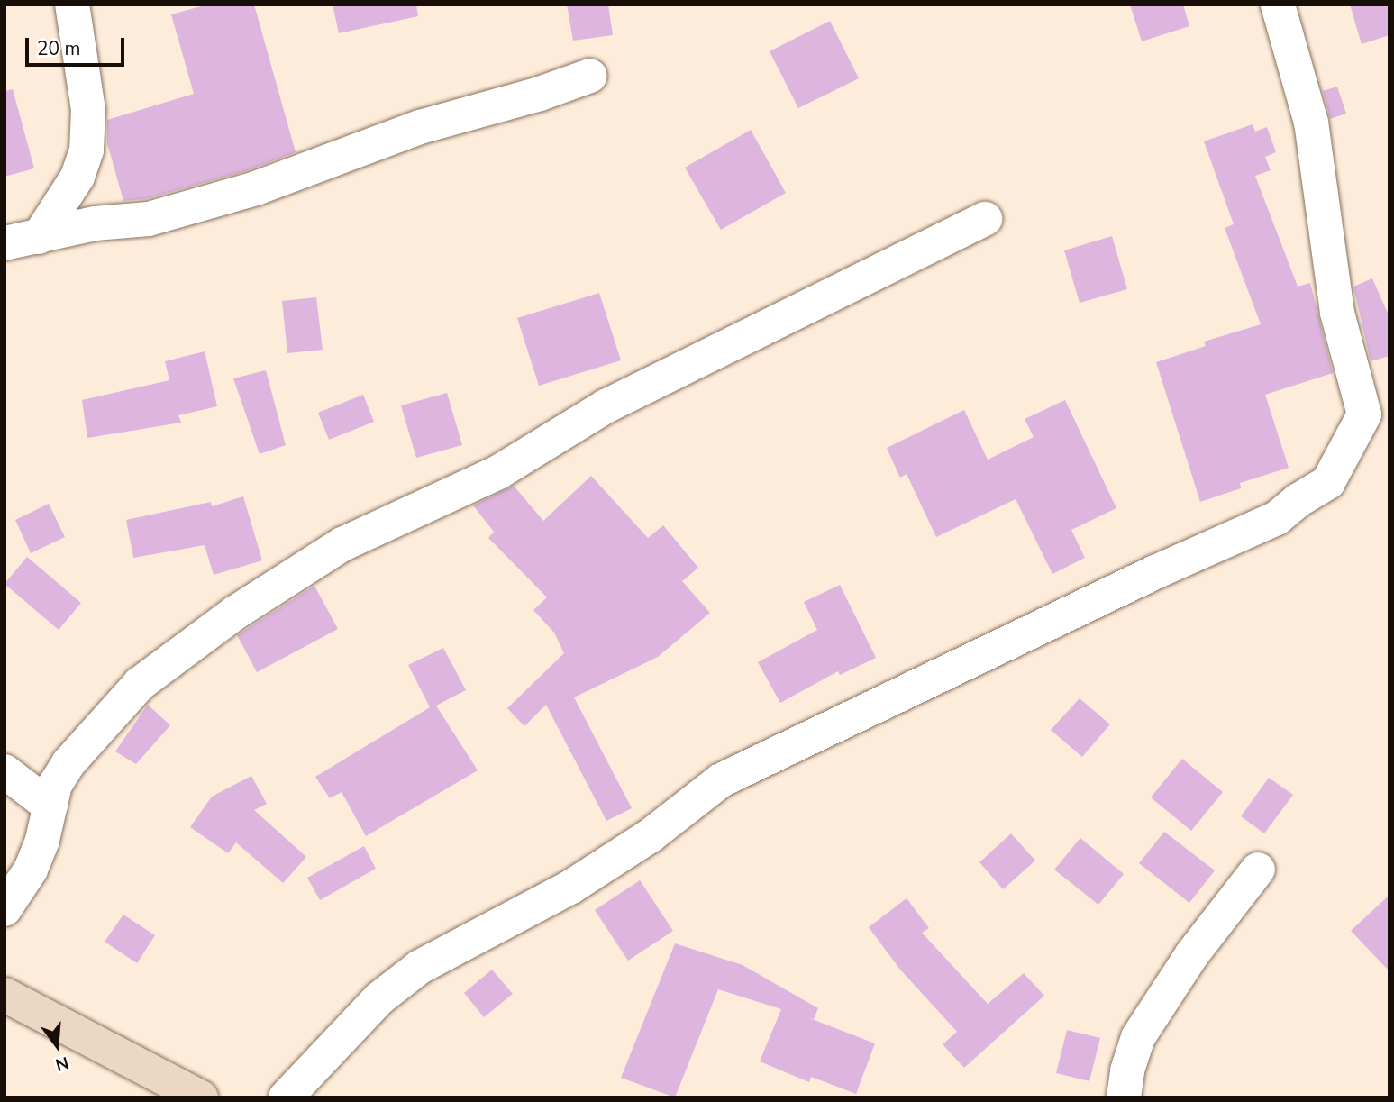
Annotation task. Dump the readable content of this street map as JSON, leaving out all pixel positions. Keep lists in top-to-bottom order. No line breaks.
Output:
{"scale_bar":"20 m","north":"bottom"}
